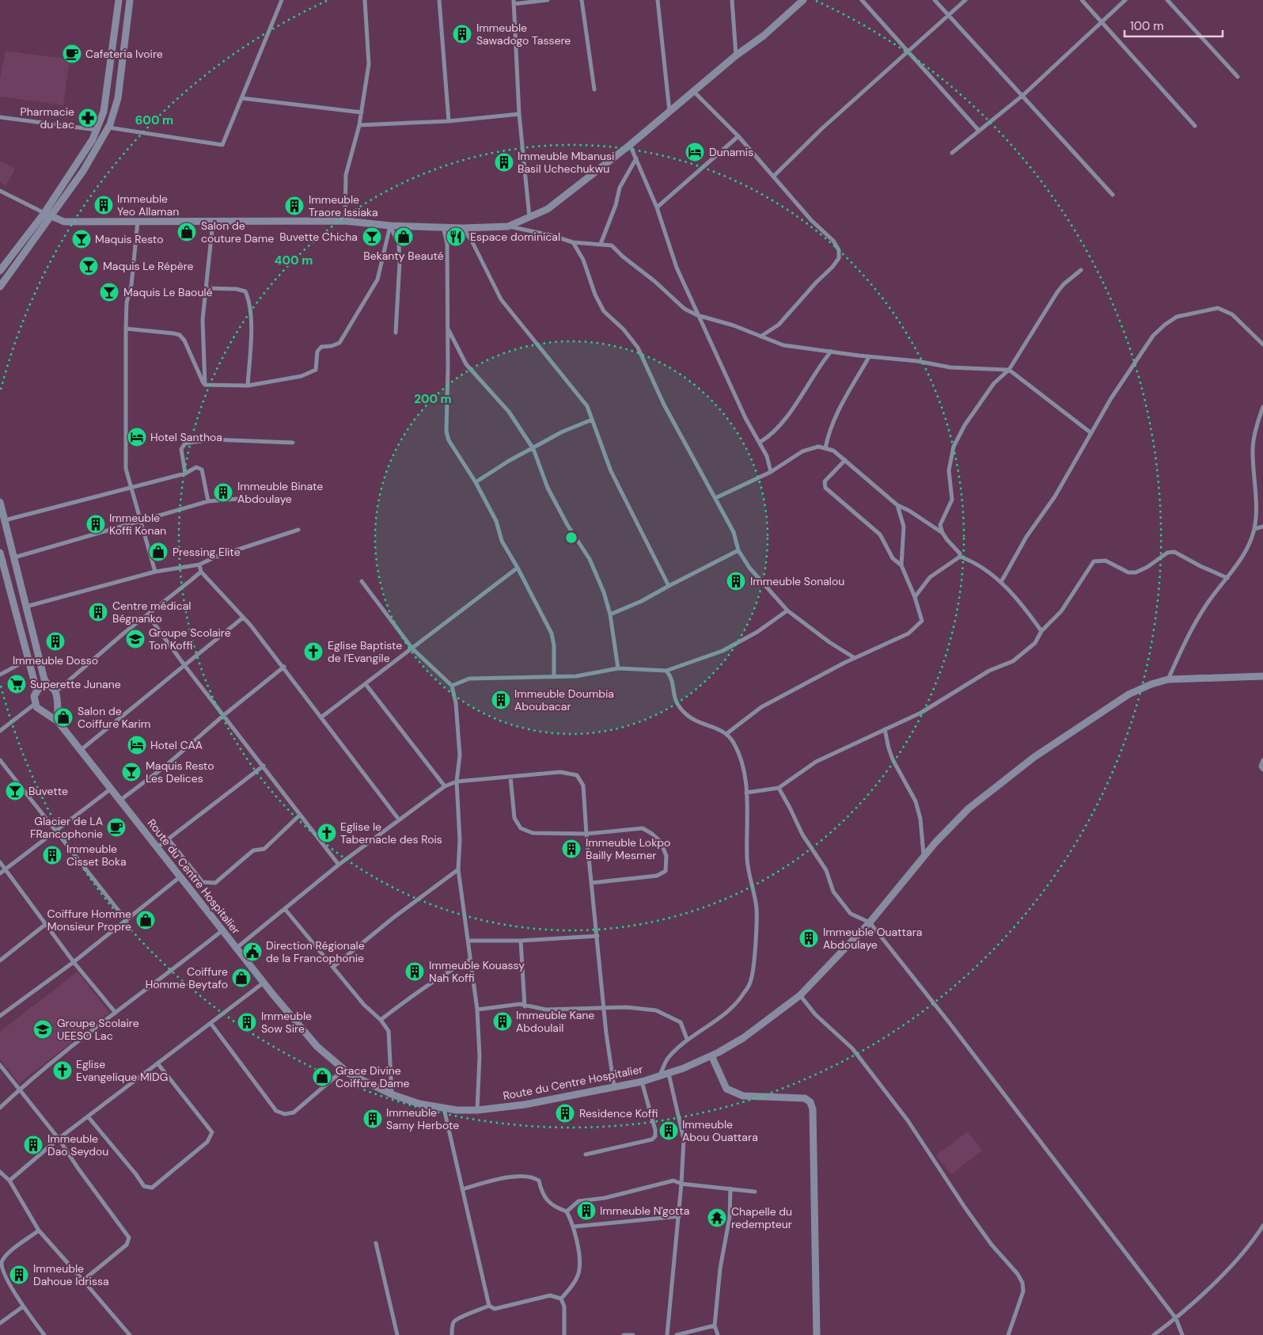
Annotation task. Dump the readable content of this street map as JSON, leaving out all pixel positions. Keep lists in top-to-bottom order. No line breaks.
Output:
{"streets":{"street":["Route du Centre Hospitalier"]},"places":{"building":["Immeuble Sawadogo Tassere","Immeuble Mbanusi Basil Uchechukwu","Immeuble Yeo Allaman","Immeuble Traore Issiaka","Immeuble Binate Abdoulaye","Immeuble Koffi Konan","Immeuble Sonalou","Centre médical Bégnanko","Immeuble Dosso","Immeuble Doumbia Aboubacar","Immeuble Lokpo Bailly Mesmer","Immeuble Cisset Boka","Immeuble Ouattara Abdoulaye","Immeuble Kouassy Nah Koffi","Immeuble Kane Abdoulail","Immeuble Sow Sire","Residence Koffi","Immeuble Samy Herbote","Immeuble Abou Ouattara","Immeuble Dao Seydou","Immeuble N'gotta","Immeuble Dahoue Idrissa"],"cafe":["Cafeteria Ivoire","Glacier de LA FRancophonie"],"pharmacy":["Pharmacie du Lac"],"hotel":["Dunamis","Hotel Santhoa","Hotel CAA"],"shop":["Salon de couture Dame","Bekanty Beauté","Pressing Elite","Salon de Coiffure Karim","Coiffure Homme Monsieur Propre","Coiffure Homme Beytafo","Grace Divine Coiffure Dame"],"bar":["Buvette Chicha","Maquis Resto","Maquis Le Répère","Maquis Le Baoulé","Maquis Resto Les Delices","Buvette"],"restaurant":["Espace dominical"],"school or university":["Groupe Scolaire Ton Koffi","Groupe Scolaire UEESO Lac"],"church":["Eglise Baptiste de l'Evangile","Eglise le Tabernacle des Rois","Eglise Evangelique MIDG"],"supermarket":["Superette Junane"],"public building":["Direction Régionale de la Francophonie"],"temple":["Chapelle du redempteur"]},"scale_bar":"100 m","rings":["600 m","400 m","200 m"]}
